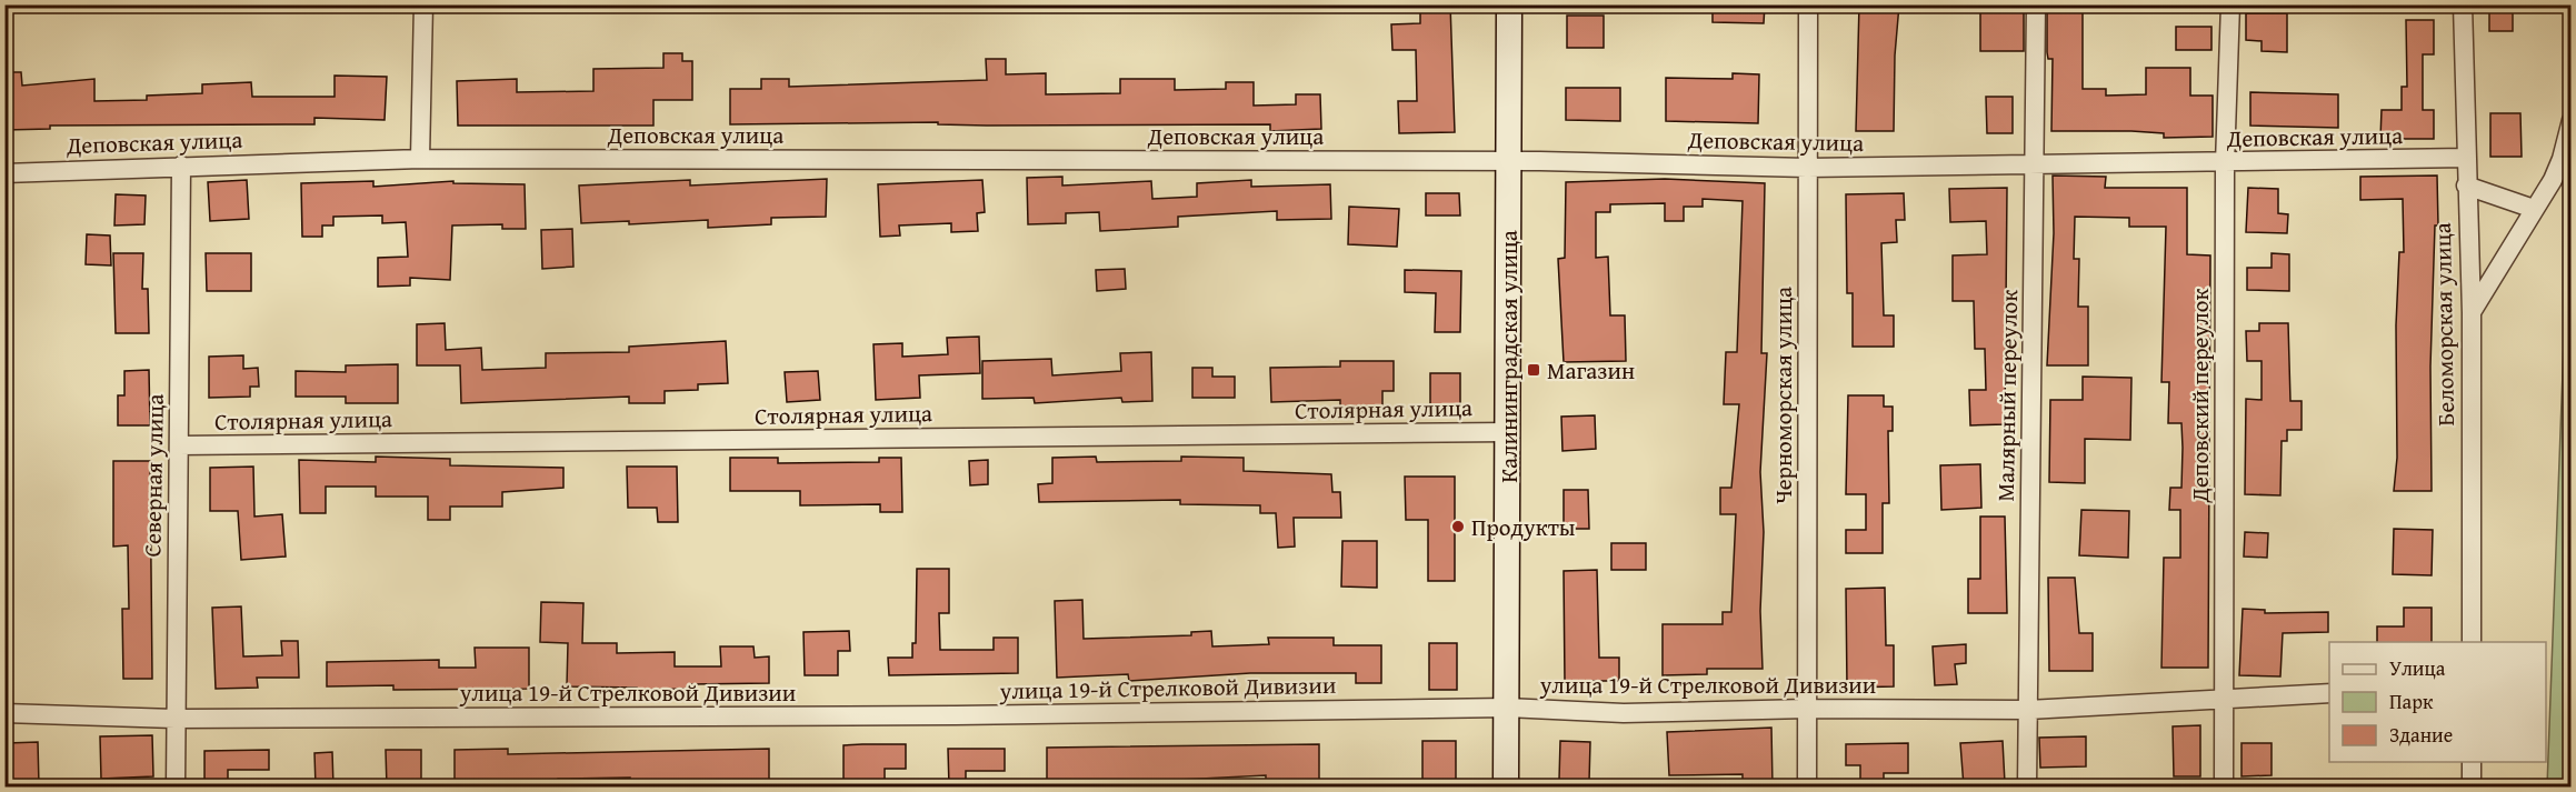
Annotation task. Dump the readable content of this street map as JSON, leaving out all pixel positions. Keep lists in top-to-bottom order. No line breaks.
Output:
{"streets":{"main road":["Калининградская улица"],"street":["Деповская улица","Беломорская улица","Черноморская улица","Малярный переулок","Деповский переулок","Столярная улица","Северная улица","улица 19-й Стрелковой Дивизии"]},"crossings":[["Деповская улица","Беломорская улица"],["Деповская улица","Калининградская улица"],["Деповская улица","Черноморская улица"],["Деповская улица","Малярный переулок"],["Деповская улица","Деповский переулок"],["Деповская улица","Северная улица"],["Калининградская улица","Столярная улица"],["Калининградская улица","улица 19-й Стрелковой Дивизии"],["Черноморская улица","улица 19-й Стрелковой Дивизии"],["Малярный переулок","улица 19-й Стрелковой Дивизии"],["Деповский переулок","улица 19-й Стрелковой Дивизии"],["Столярная улица","Северная улица"],["Северная улица","улица 19-й Стрелковой Дивизии"]],"places":{"transit":["Магазин"],"other":["Продукты"]},"legend":["Улица","Парк","Здание"]}
